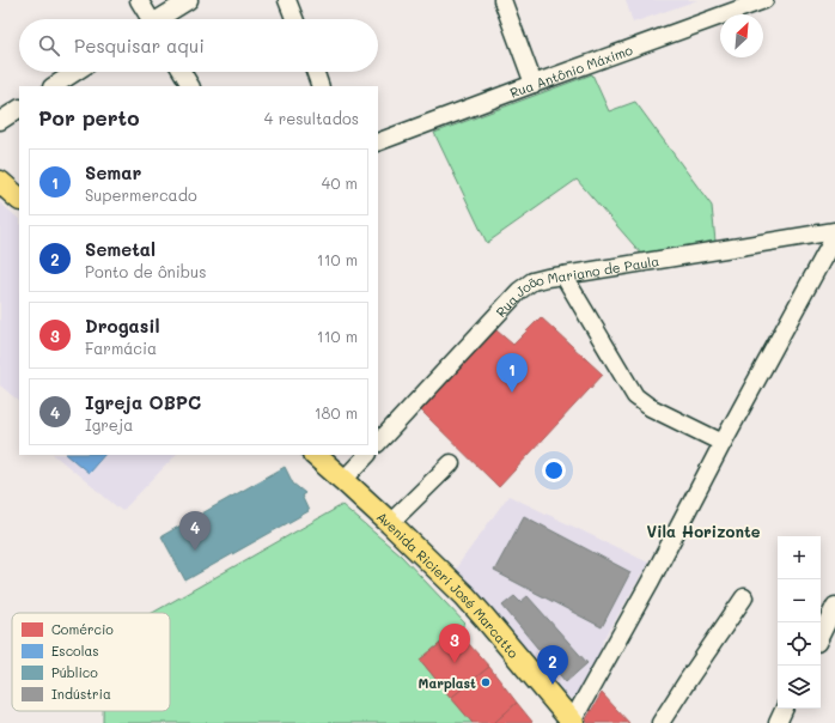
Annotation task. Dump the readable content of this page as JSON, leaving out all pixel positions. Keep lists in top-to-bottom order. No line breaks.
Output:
{"streets":{"main road":["Avenida Ricieri José Marcatto"],"street":["Rua Antônio Máximo","Rua João Mariano de Paula"]},"districts":["Vila Horizonte"],"places":["Marplast"],"legend":["Comércio","Escolas","Público","Indústria"],"north":"top right","page":{"search":"Pesquisar aqui","heading":["Por perto","4 resultados"],"list":[{"mark":"1","name":"Semar","note":"Supermercado","value":"40 m"},{"mark":"2","name":"Semetal","note":"Ponto de ônibus","value":"110 m"},{"mark":"3","name":"Drogasil","note":"Farmácia","value":"110 m"},{"mark":"4","name":"Igreja OBPC","note":"Igreja","value":"180 m"}],"pins":["1","4","3","2"],"map_buttons":["+","−"]}}
